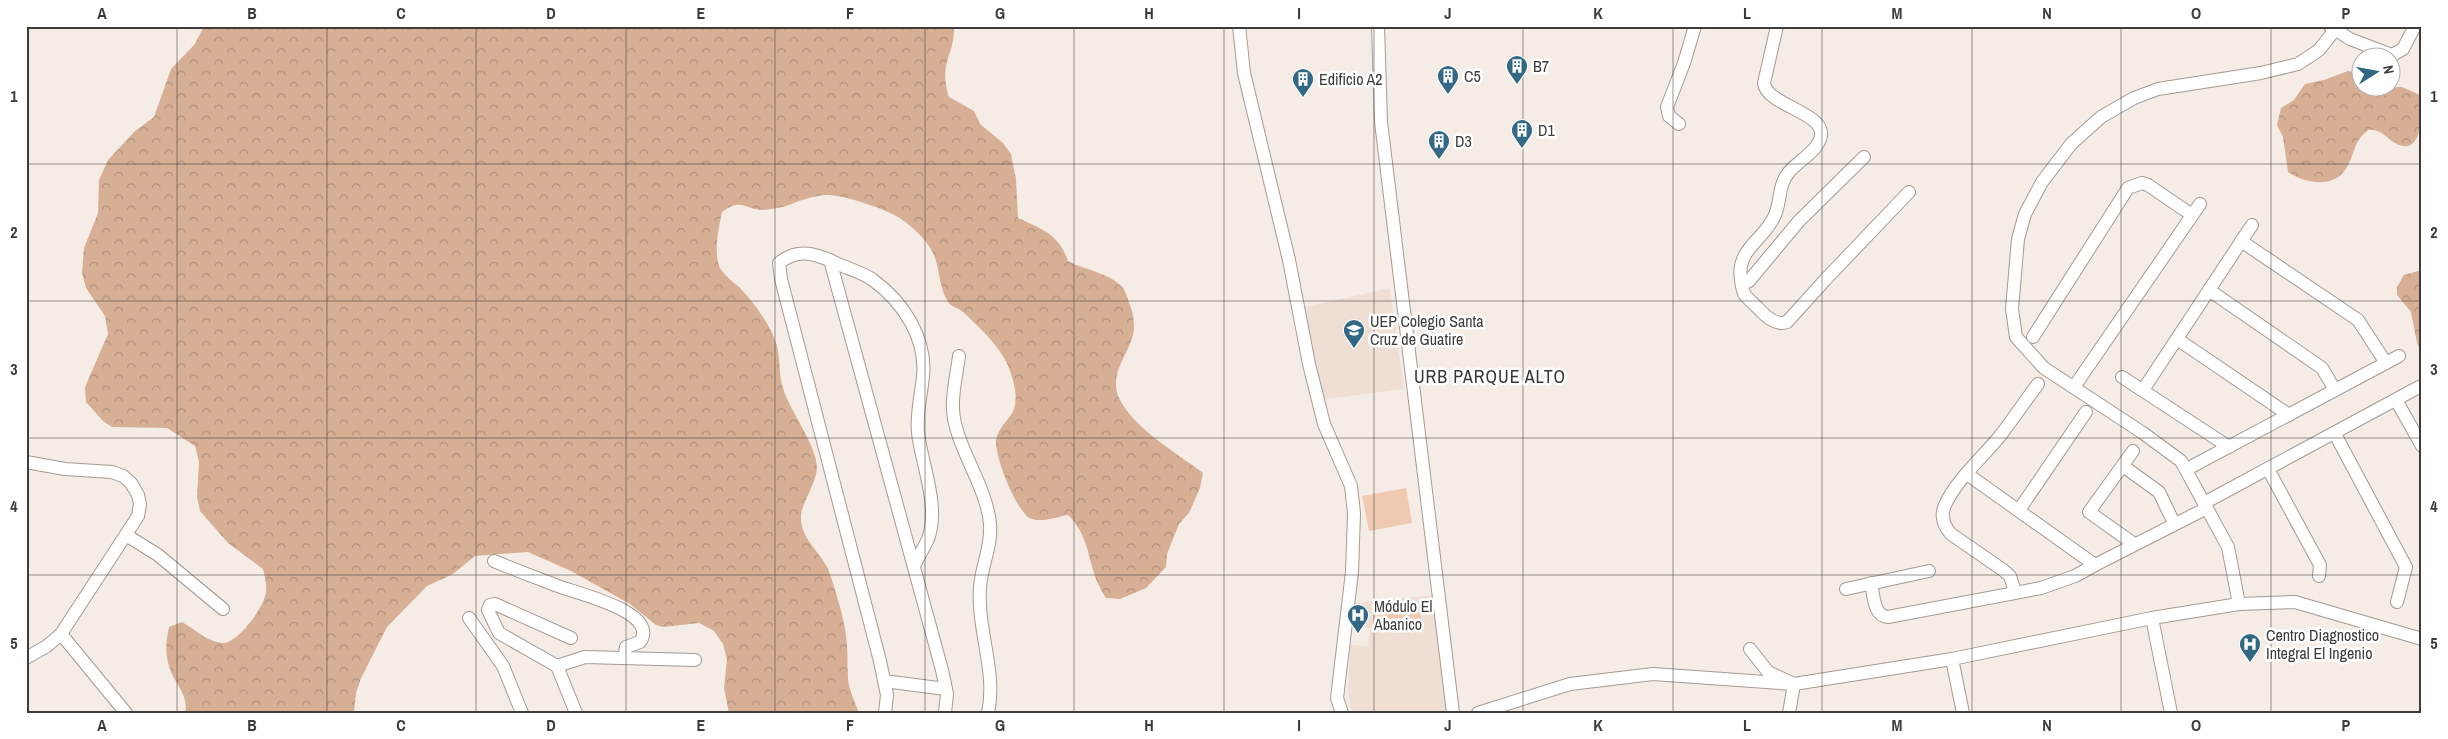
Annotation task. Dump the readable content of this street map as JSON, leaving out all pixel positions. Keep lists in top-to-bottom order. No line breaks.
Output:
{"districts":["URB PARQUE ALTO"],"places":{"building":["B7","C5","Edificio A2","D1","D3"],"school or university":["UEP Colegio Santa Cruz de Guatire"],"hospital":["Módulo El Abanico","Centro Diagnostico Integral El Ingenio"]},"north":"right","grid":{"columns":["A","B","C","D","E","F","G","H","I","J","K","L","M","N","O","P"],"rows":["1","2","3","4","5"]}}
